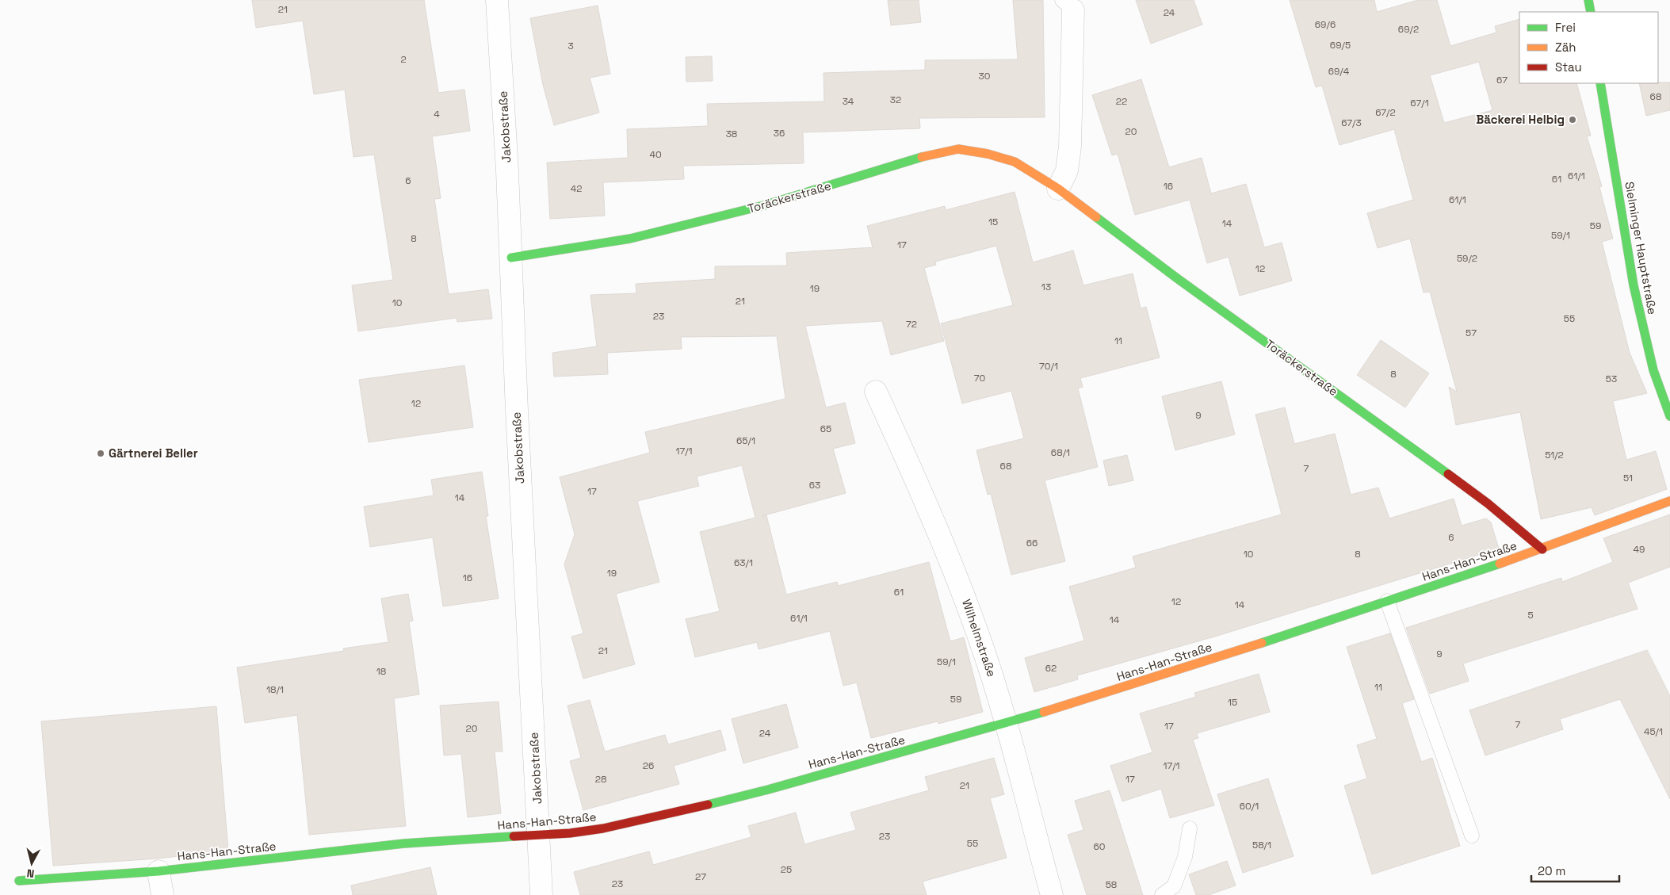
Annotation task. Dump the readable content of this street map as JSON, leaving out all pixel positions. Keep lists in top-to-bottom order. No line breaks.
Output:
{"streets":{"street":["Jakobstraße","Toräckerstraße","Sielminger Hauptstraße","Hans-Han-Straße","Wilhelmstraße"]},"crossings":[["Jakobstraße","Toräckerstraße"],["Jakobstraße","Hans-Han-Straße"],["Toräckerstraße","Hans-Han-Straße"],["Hans-Han-Straße","Wilhelmstraße"]],"places":["Bäckerei Helbig","Gärtnerei Beller"],"house_numbers":["21","24","69/6","69/2","69/5","3","2","69/4","30","67","68","32","34","22","67/1","67/2","4","67/3","20","36","38","40","61/1","61","6","16","42","61/1","15","14","59","59/1","8","17","59/2","12","13","19","21","10","23","55","72","57","11","70/1","8","70","53","12","9","65","65/1","17/1","68/1","51/2","68","7","51","63","17","14","6","66","49","10","8","63/1","19","16","61","12","14","5","61/1","14","21","9","59/1","62","18","11","18/1","59","15","7","17","20","45/1","24","26","17/1","28","17","21","60/1","23","55","58/1","60","25","27","23","58"],"legend":["Frei","Zäh","Stau"],"scale_bar":"20 m","north":"bottom"}
